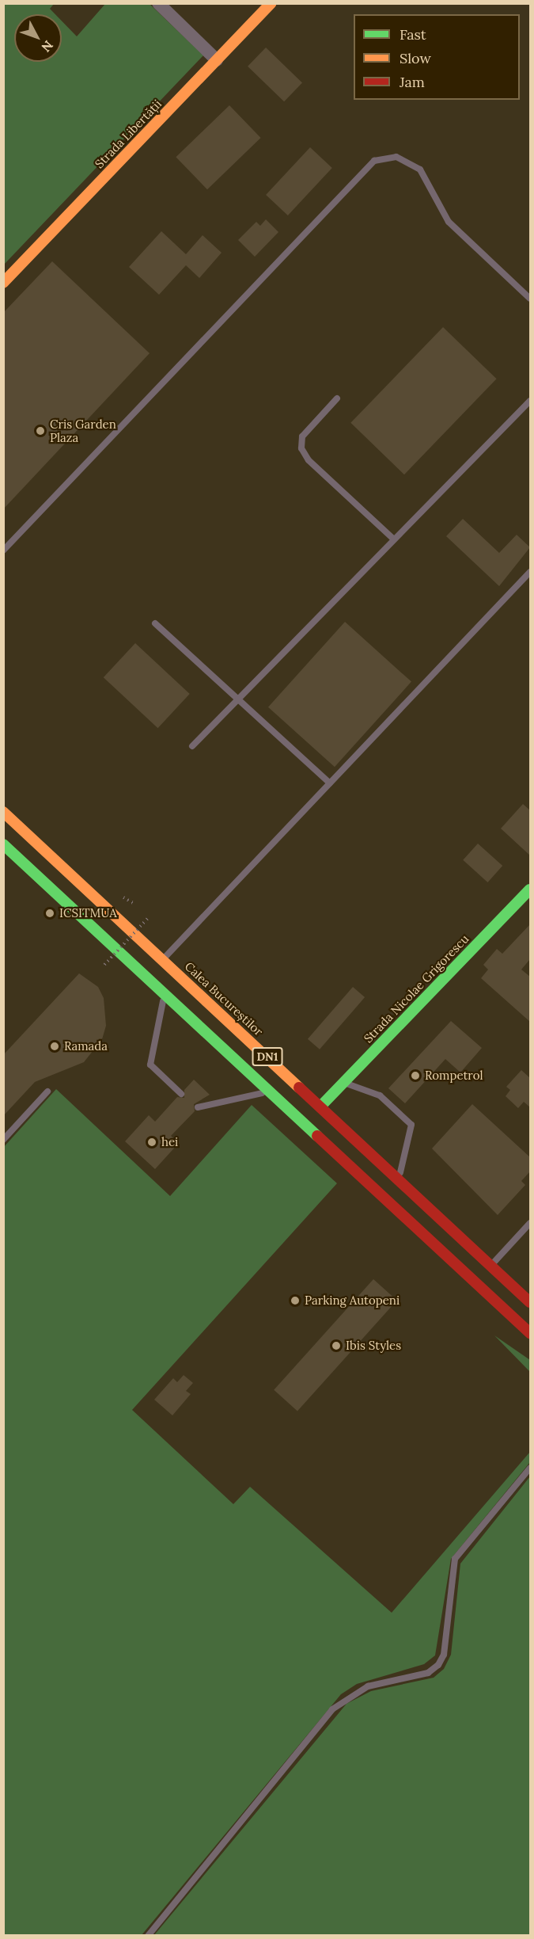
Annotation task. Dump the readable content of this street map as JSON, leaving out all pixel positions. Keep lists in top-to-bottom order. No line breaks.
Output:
{"streets":{"main road":["Strada Libertății","Strada Nicolae Grigorescu","Calea Bucureștilor","DN1"]},"crossings":[["Strada Nicolae Grigorescu","Calea Bucureștilor"]],"places":["Cris Garden Plaza","ICSITMUA","Ramada","Rompetrol","hei","Parking Autopeni","Ibis Styles"],"legend":["Fast","Slow","Jam"],"north":"bottom right"}
